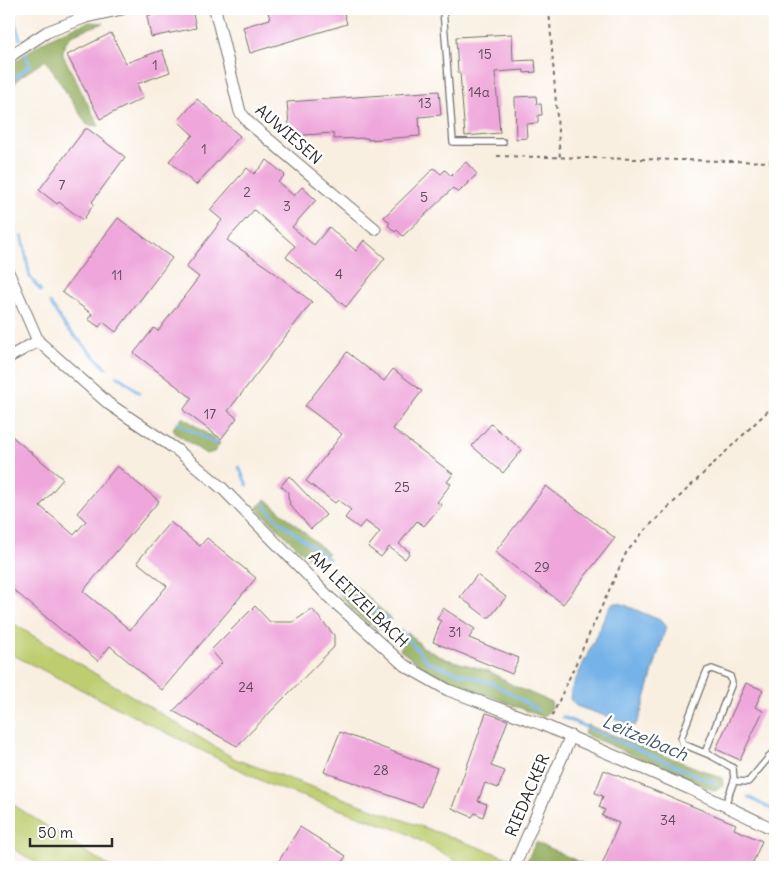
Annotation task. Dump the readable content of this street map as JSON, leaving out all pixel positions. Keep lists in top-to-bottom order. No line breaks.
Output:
{"streets":{"street":["AUWIESEN","AM LEITZELBACH","RIEDACKER"]},"crossings":[["AM LEITZELBACH","RIEDACKER"]],"water":["Leitzelbach"],"house_numbers":["15","1","14a","13","1","7","2","5","3","4","11","17","25","29","31","24","28","34"],"scale_bar":"50 m"}
